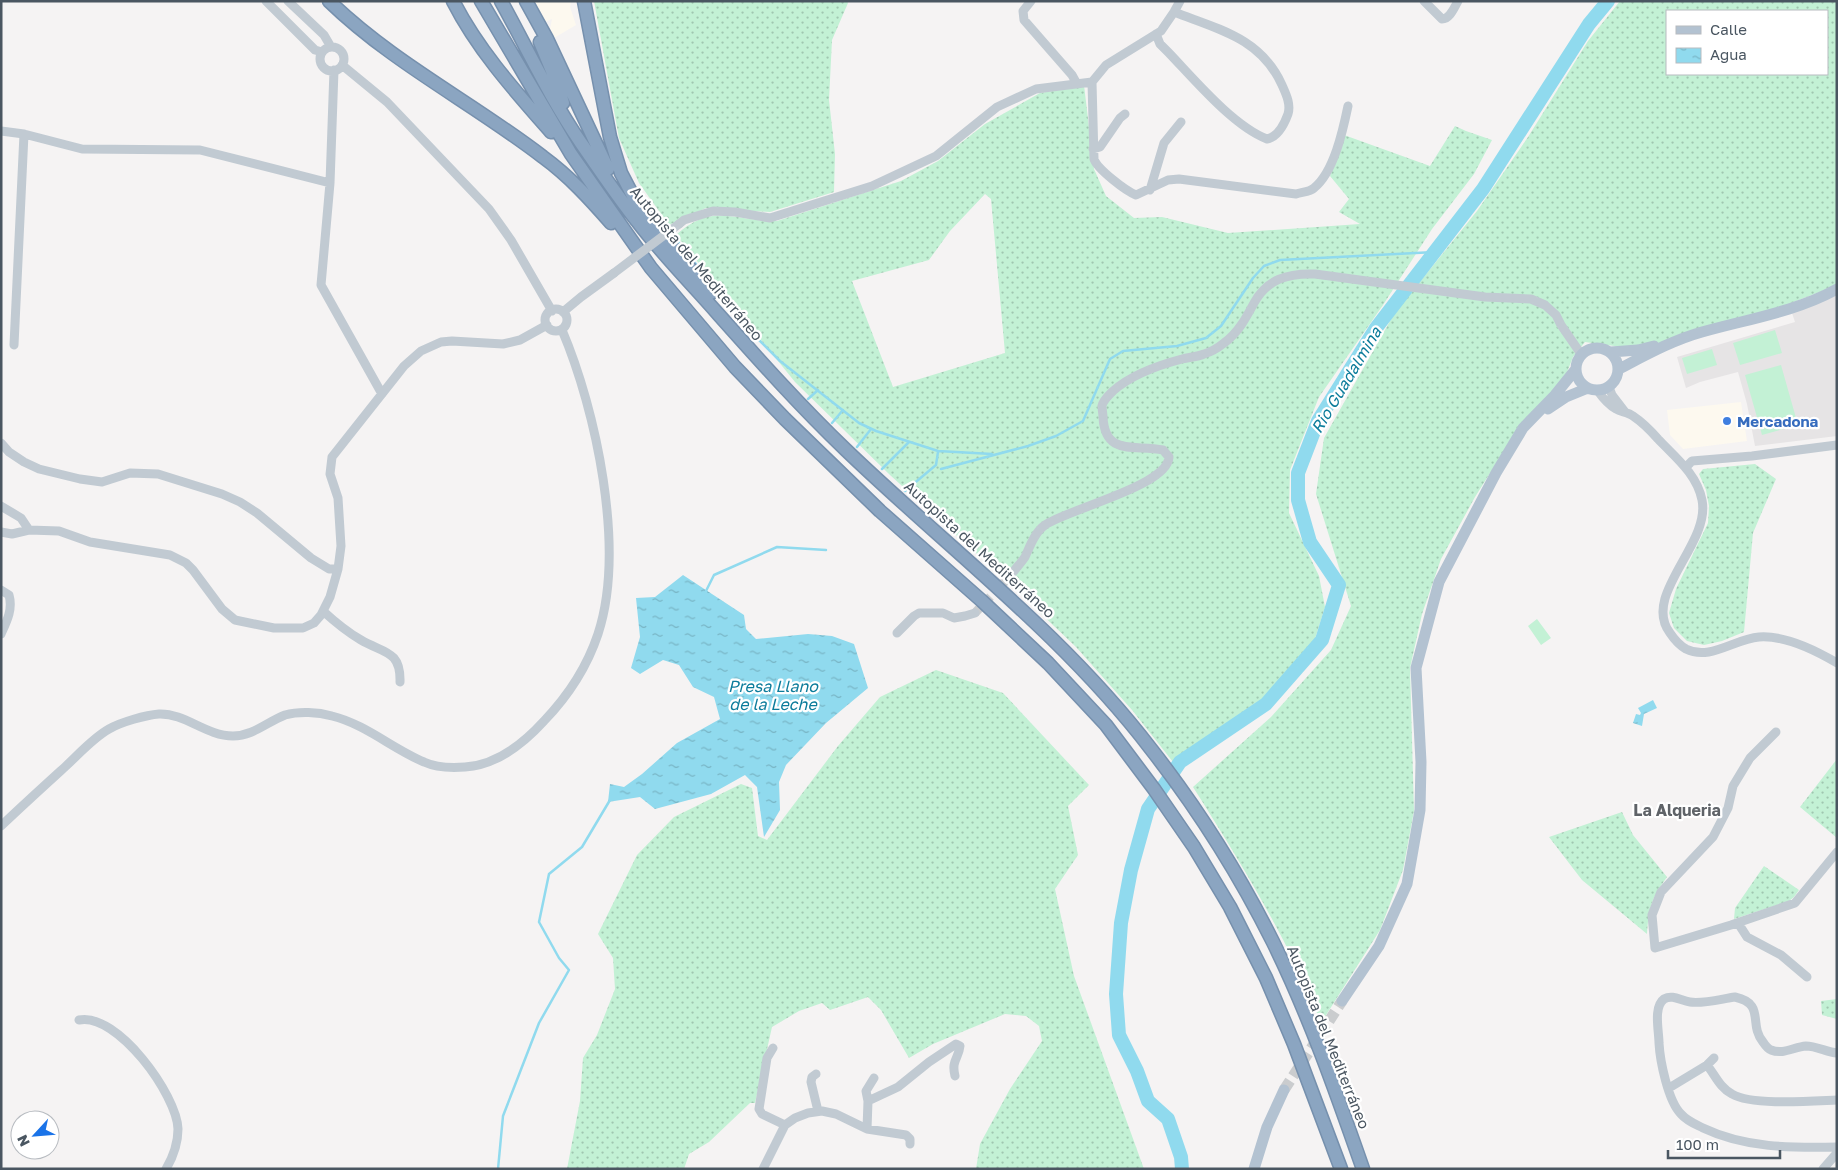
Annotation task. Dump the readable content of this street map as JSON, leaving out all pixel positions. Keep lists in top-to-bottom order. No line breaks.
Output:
{"streets":{"highway":["Autopista del Mediterráneo"]},"districts":["La Alqueria"],"water":["Rio Guadalmina","Presa Llano de la Leche"],"places":["Mercadona"],"legend":["Calle","Agua"],"scale_bar":"100 m","north":"bottom left"}
